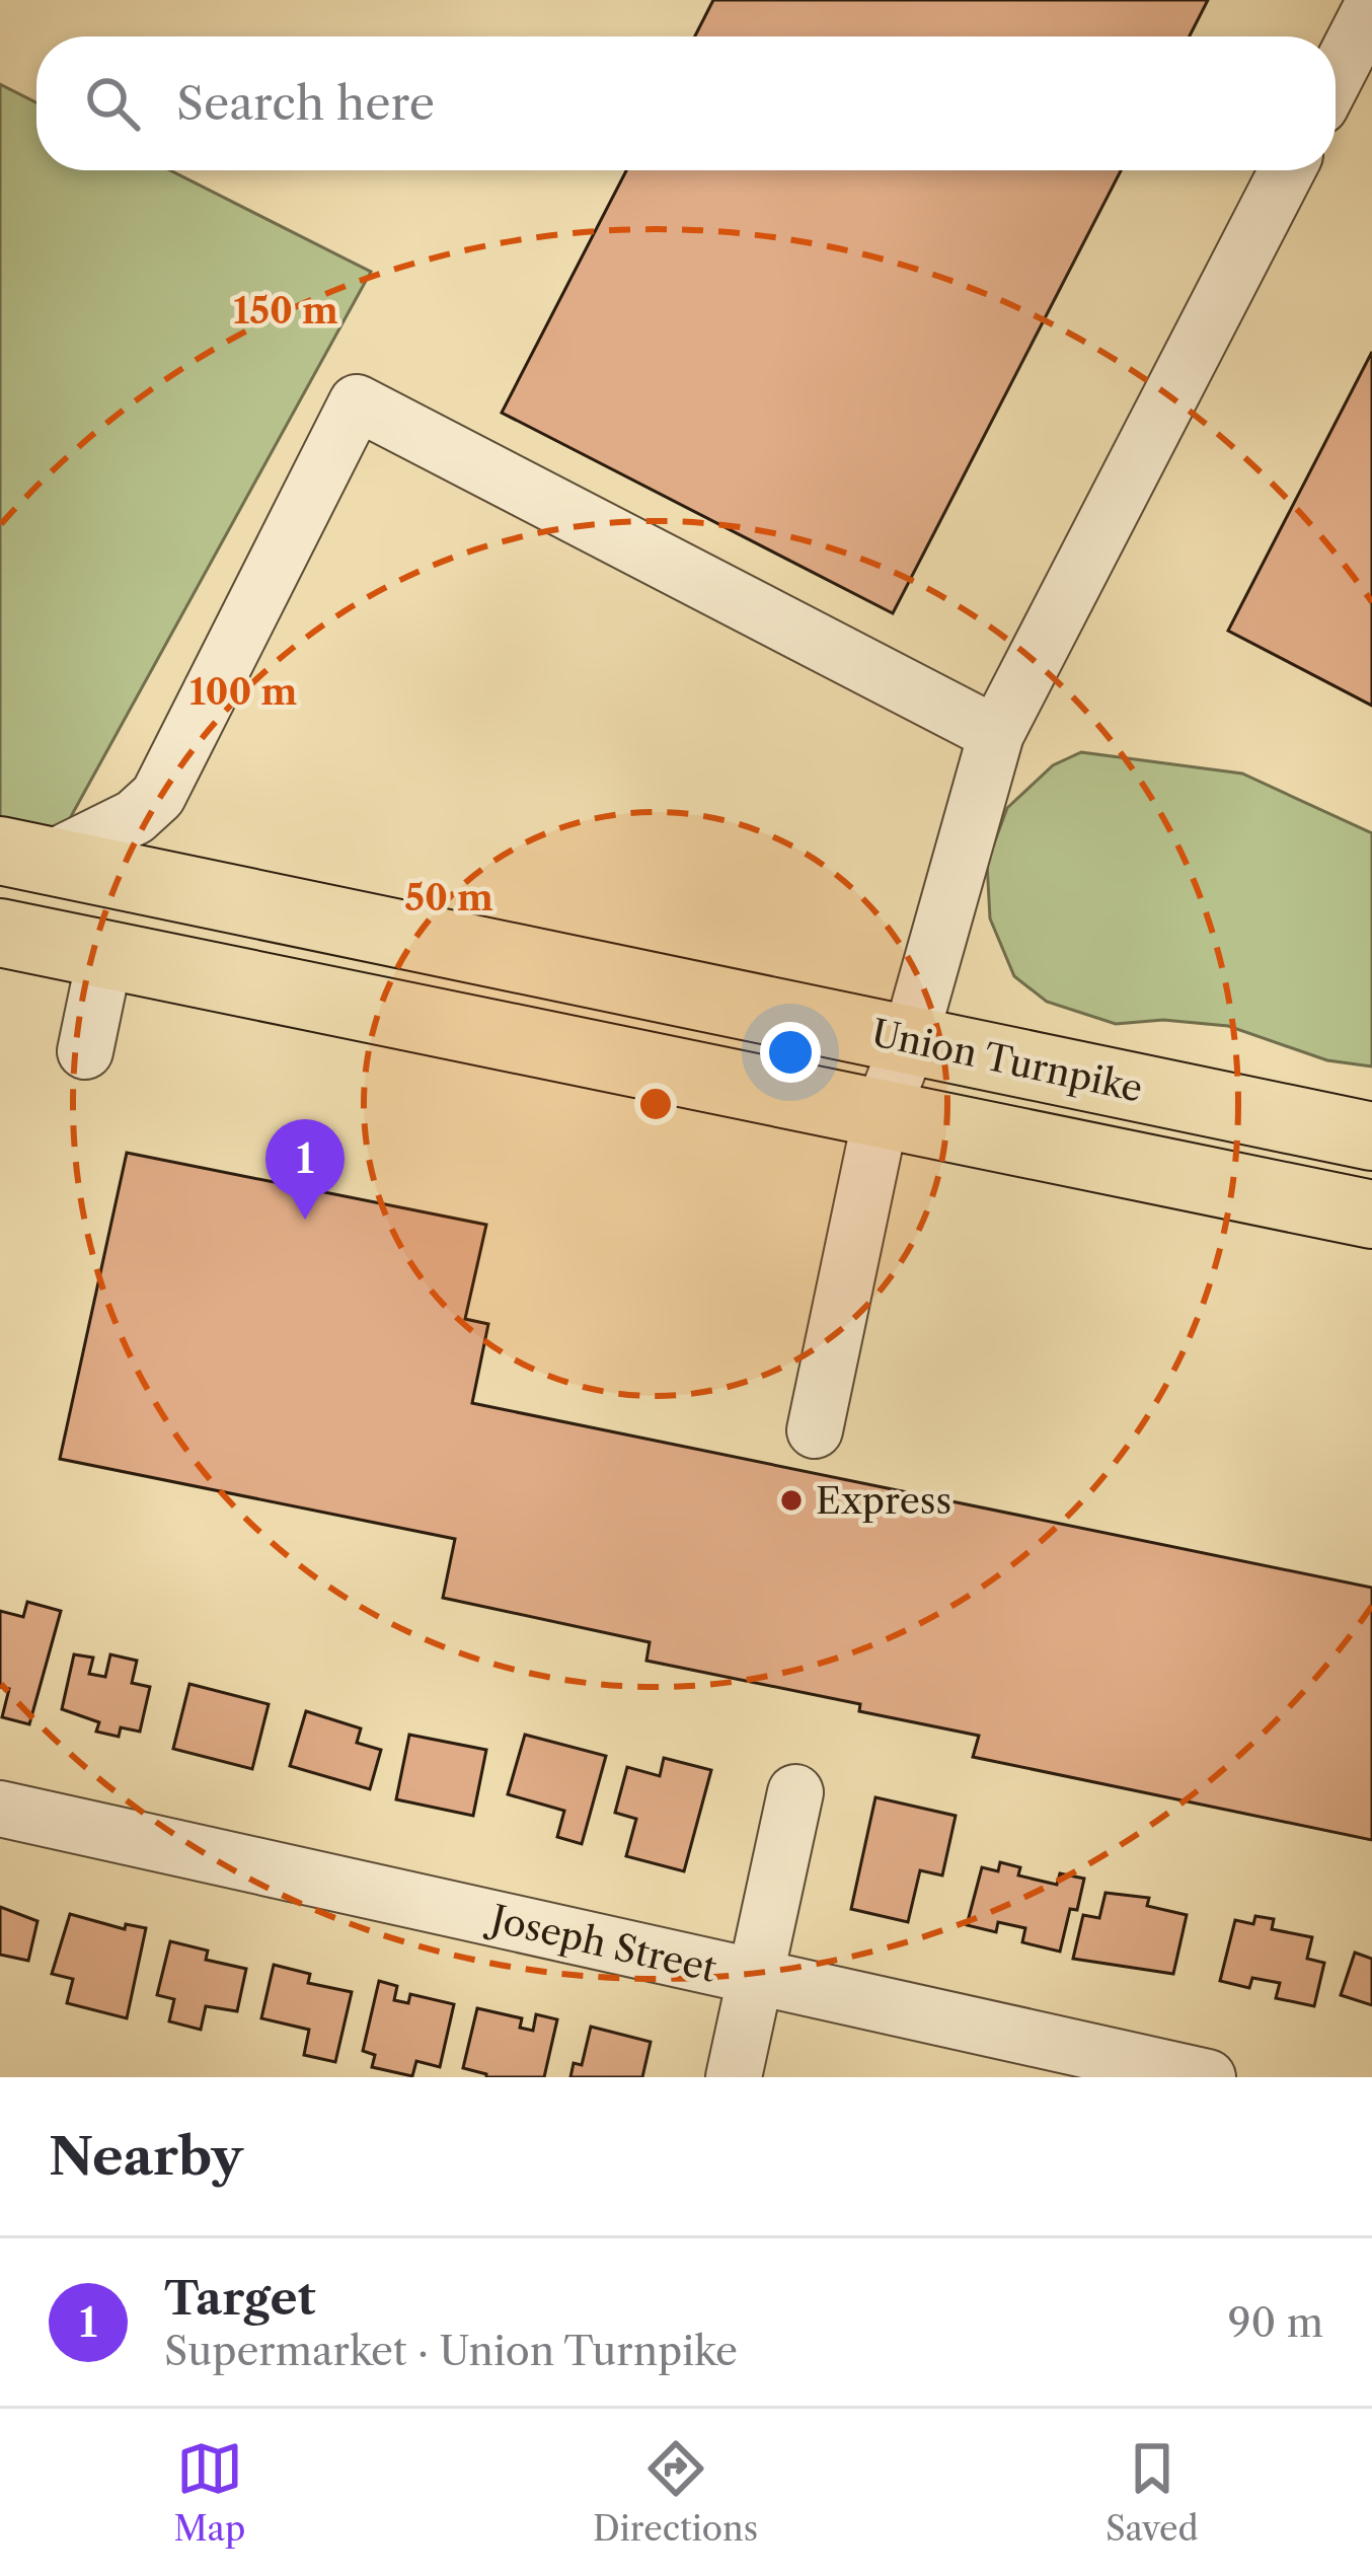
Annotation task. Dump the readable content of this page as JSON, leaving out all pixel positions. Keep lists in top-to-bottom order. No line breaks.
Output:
{"streets":{"main road":["Union Turnpike"],"street":["Joseph Street"]},"places":["Express"],"page":{"search":"Search here","pins":"1","heading":"Nearby","list":[{"mark":"1","name":"Target","note":"Supermarket · Union Turnpike","value":"90 m"}],"nav":["Map","Directions","Saved"]},"rings":["150 m","100 m","50 m"]}
